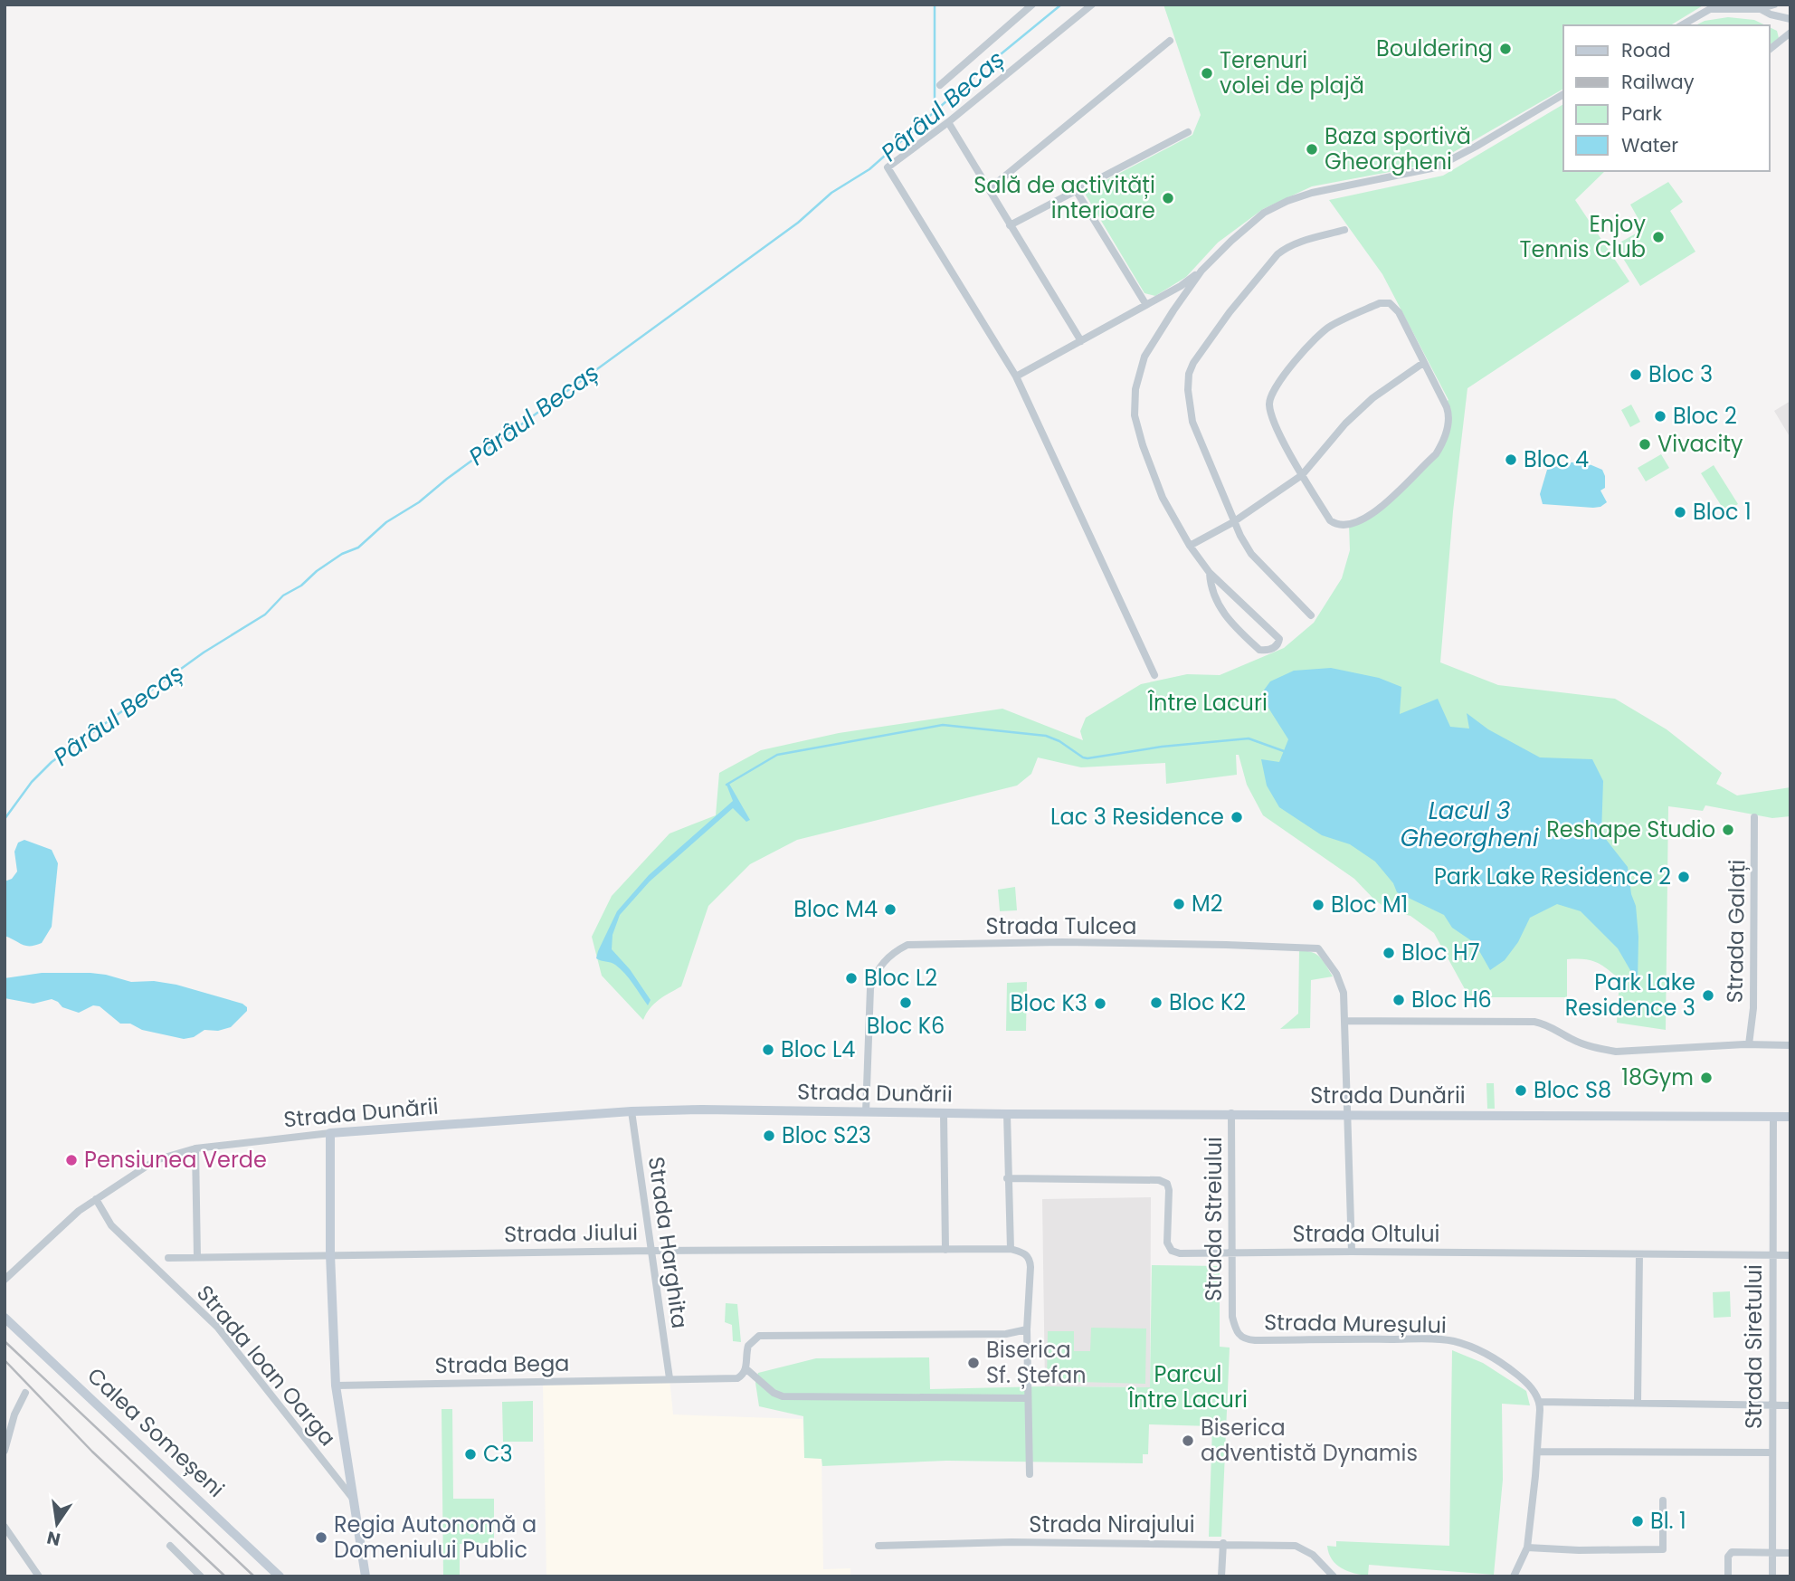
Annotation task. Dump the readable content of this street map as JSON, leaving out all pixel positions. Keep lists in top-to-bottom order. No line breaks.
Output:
{"streets":{"street":["Strada Tulcea","Strada Galați","Strada Dunării","Strada Streiului","Strada Jiului","Strada Oltului","Strada Harghita","Strada Mureșului","Strada Siretului","Strada Bega","Strada Ioan Oarga","Calea Someșeni","Strada Nirajului"]},"crossings":[["Strada Tulcea","Strada Dunării"],["Strada Tulcea","Strada Oltului"],["Strada Dunării","Strada Streiului"],["Strada Dunării","Strada Harghita"],["Strada Dunării","Strada Siretului"],["Strada Dunării","Strada Ioan Oarga"],["Strada Streiului","Strada Oltului"],["Strada Streiului","Strada Mureșului"],["Strada Jiului","Strada Harghita"],["Strada Oltului","Strada Siretului"],["Strada Harghita","Strada Bega"]],"water":["Pârâul Becaș","Lacul 3 Gheorgheni"],"parks":["Între Lacuri","Parcul Între Lacuri"],"places":["Bouldering","Terenuri volei de plajă","Baza sportivă Gheorgheni","Sală de activități interioare","Enjoy Tennis Club","Bloc 3","Bloc 2","Vivacity","Bloc 4","Bloc 1","Lac 3 Residence","Reshape Studio","Park Lake Residence 2","M2","Bloc M1","Bloc M4","Bloc H7","Bloc L2","Park Lake Residence 3","Bloc H6","Bloc K6","Bloc K2","Bloc K3","Bloc L4","18Gym","Bloc S8","Bloc S23","Pensiunea Verde","Biserica Sf. Ștefan","Biserica adventistă Dynamis","C3","Bl. 1","Regia Autonomă a Domeniului Public"],"legend":["Road","Railway","Park","Water"],"north":"bottom"}
